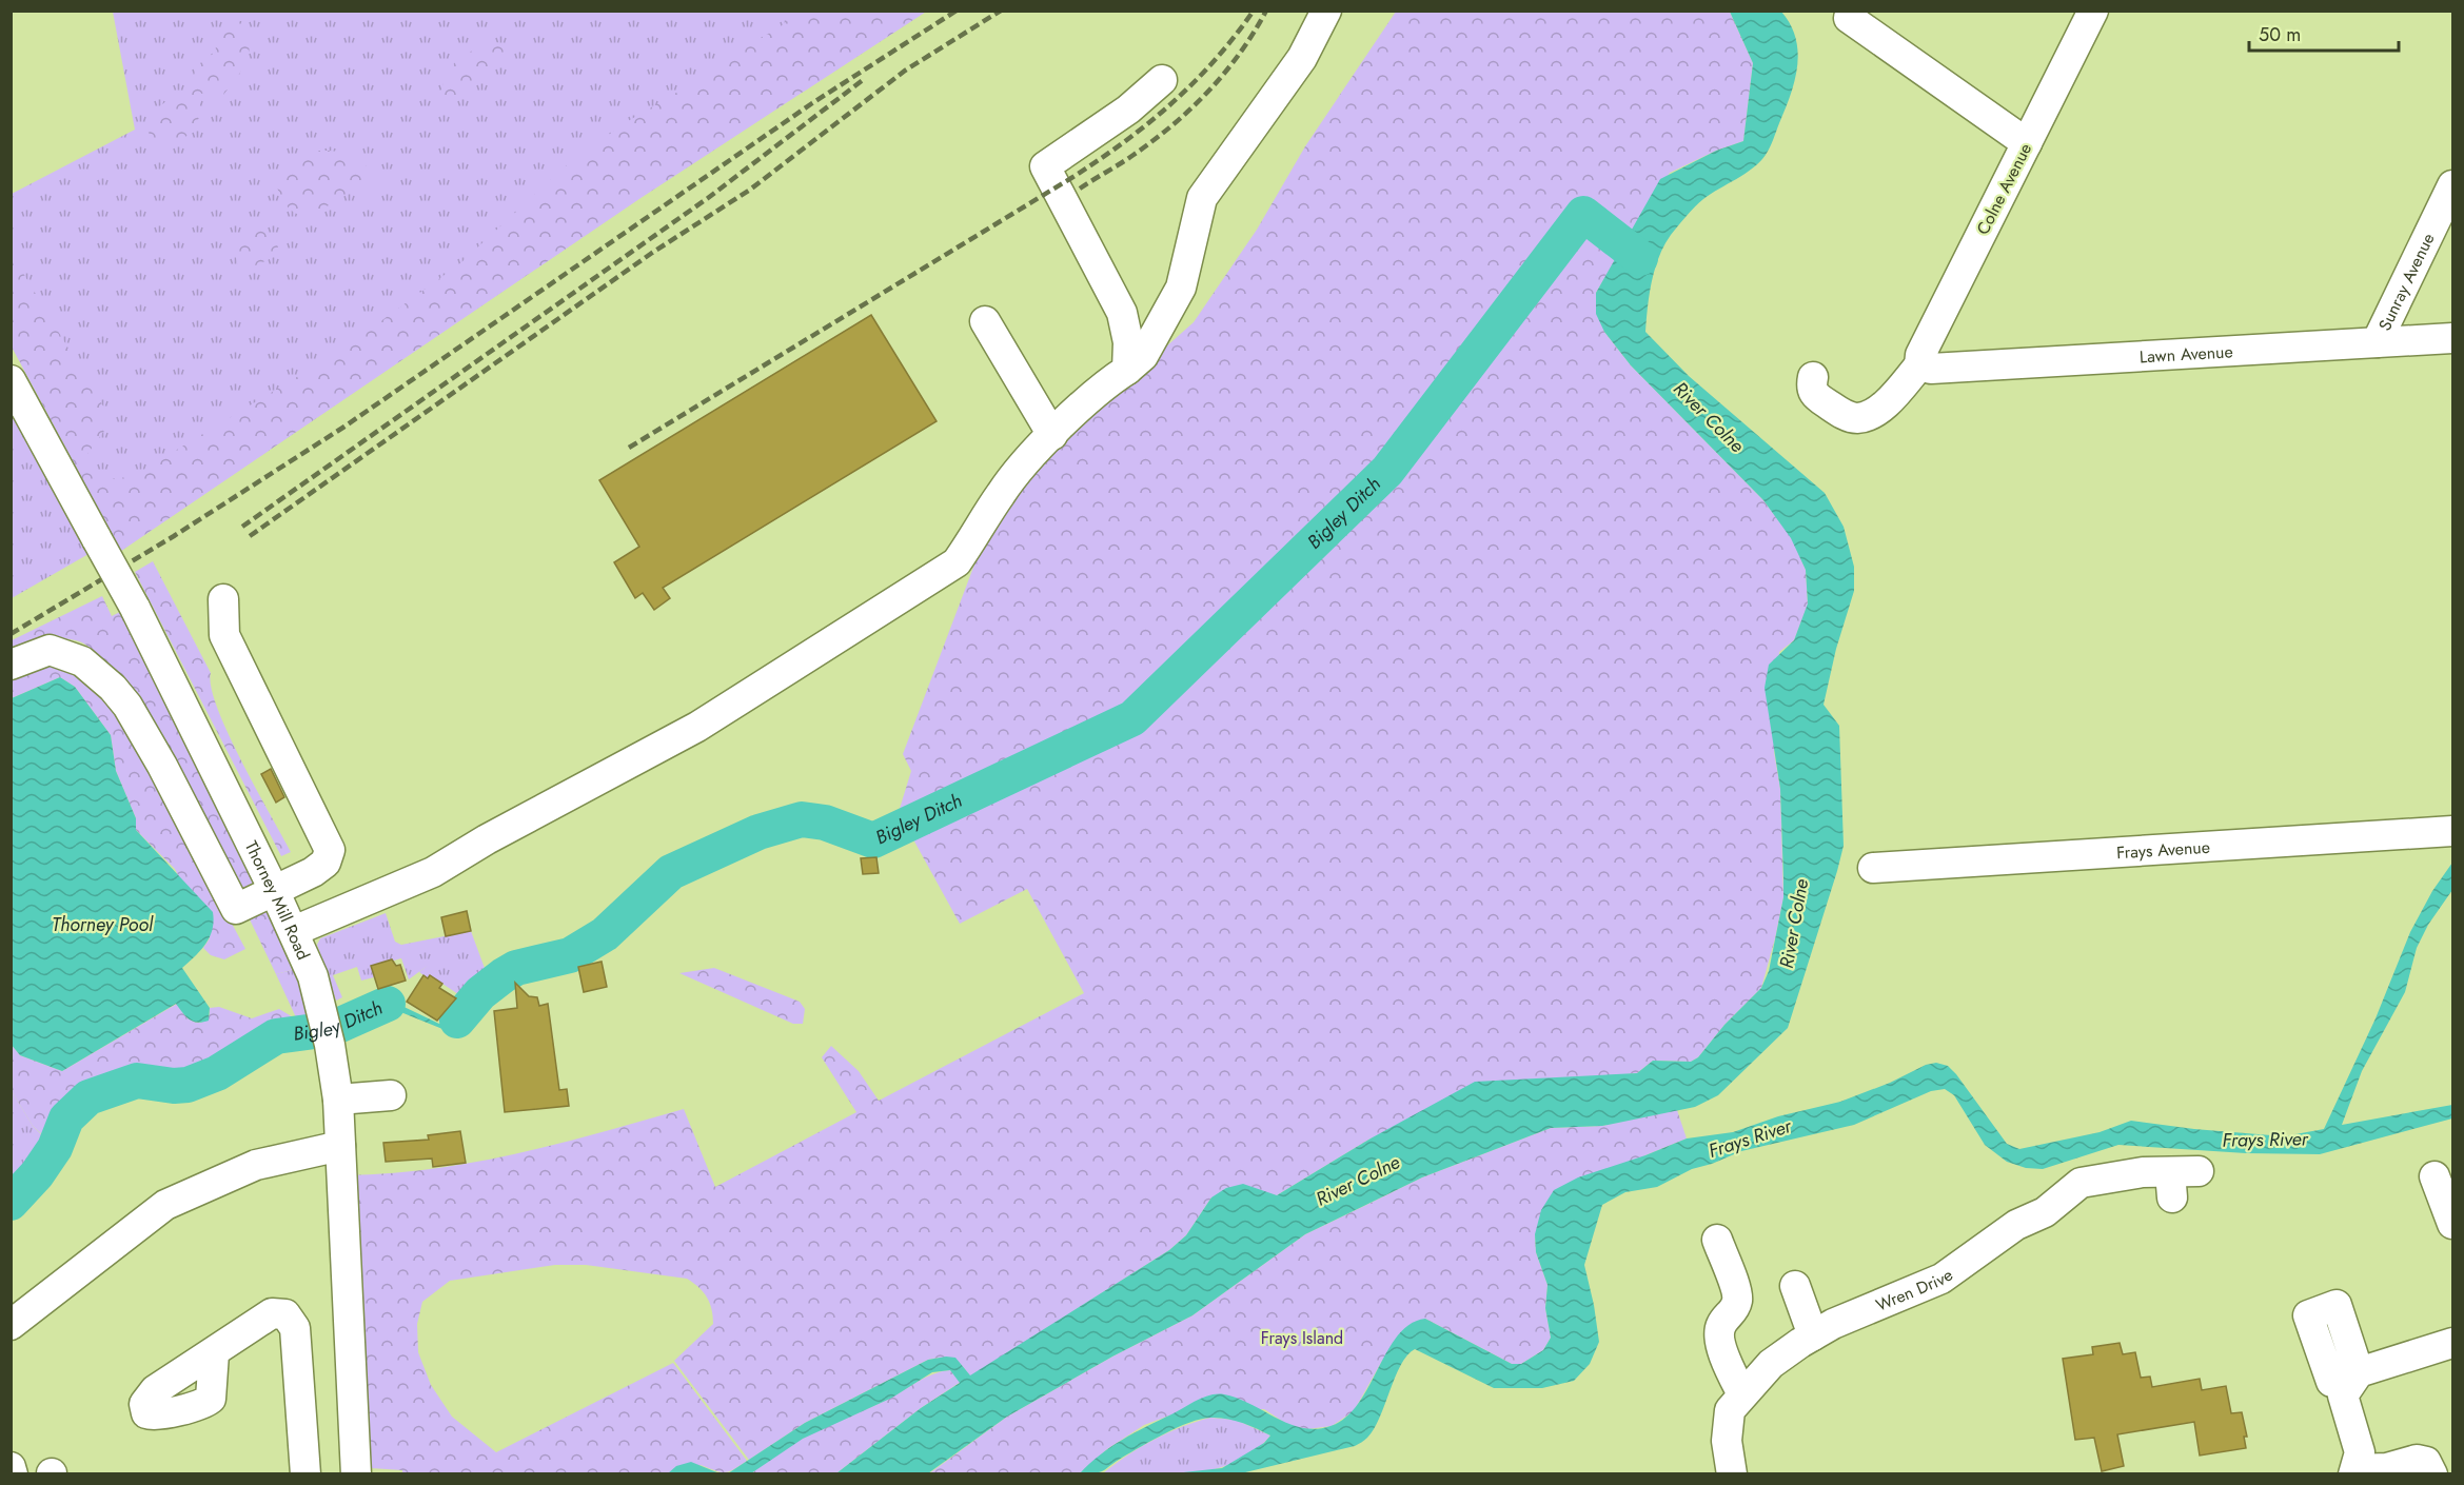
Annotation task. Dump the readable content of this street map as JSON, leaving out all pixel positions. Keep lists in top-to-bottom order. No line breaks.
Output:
{"streets":{"street":["Colne Avenue","Sunray Avenue","Lawn Avenue","Frays Avenue","Thorney Mill Road","Wren Drive"]},"crossings":[["Colne Avenue","Lawn Avenue"],["Sunray Avenue","Lawn Avenue"]],"water":["River Colne","Bigley Ditch","Thorney Pool","Frays River"],"parks":["Frays Island"],"scale_bar":"50 m"}
